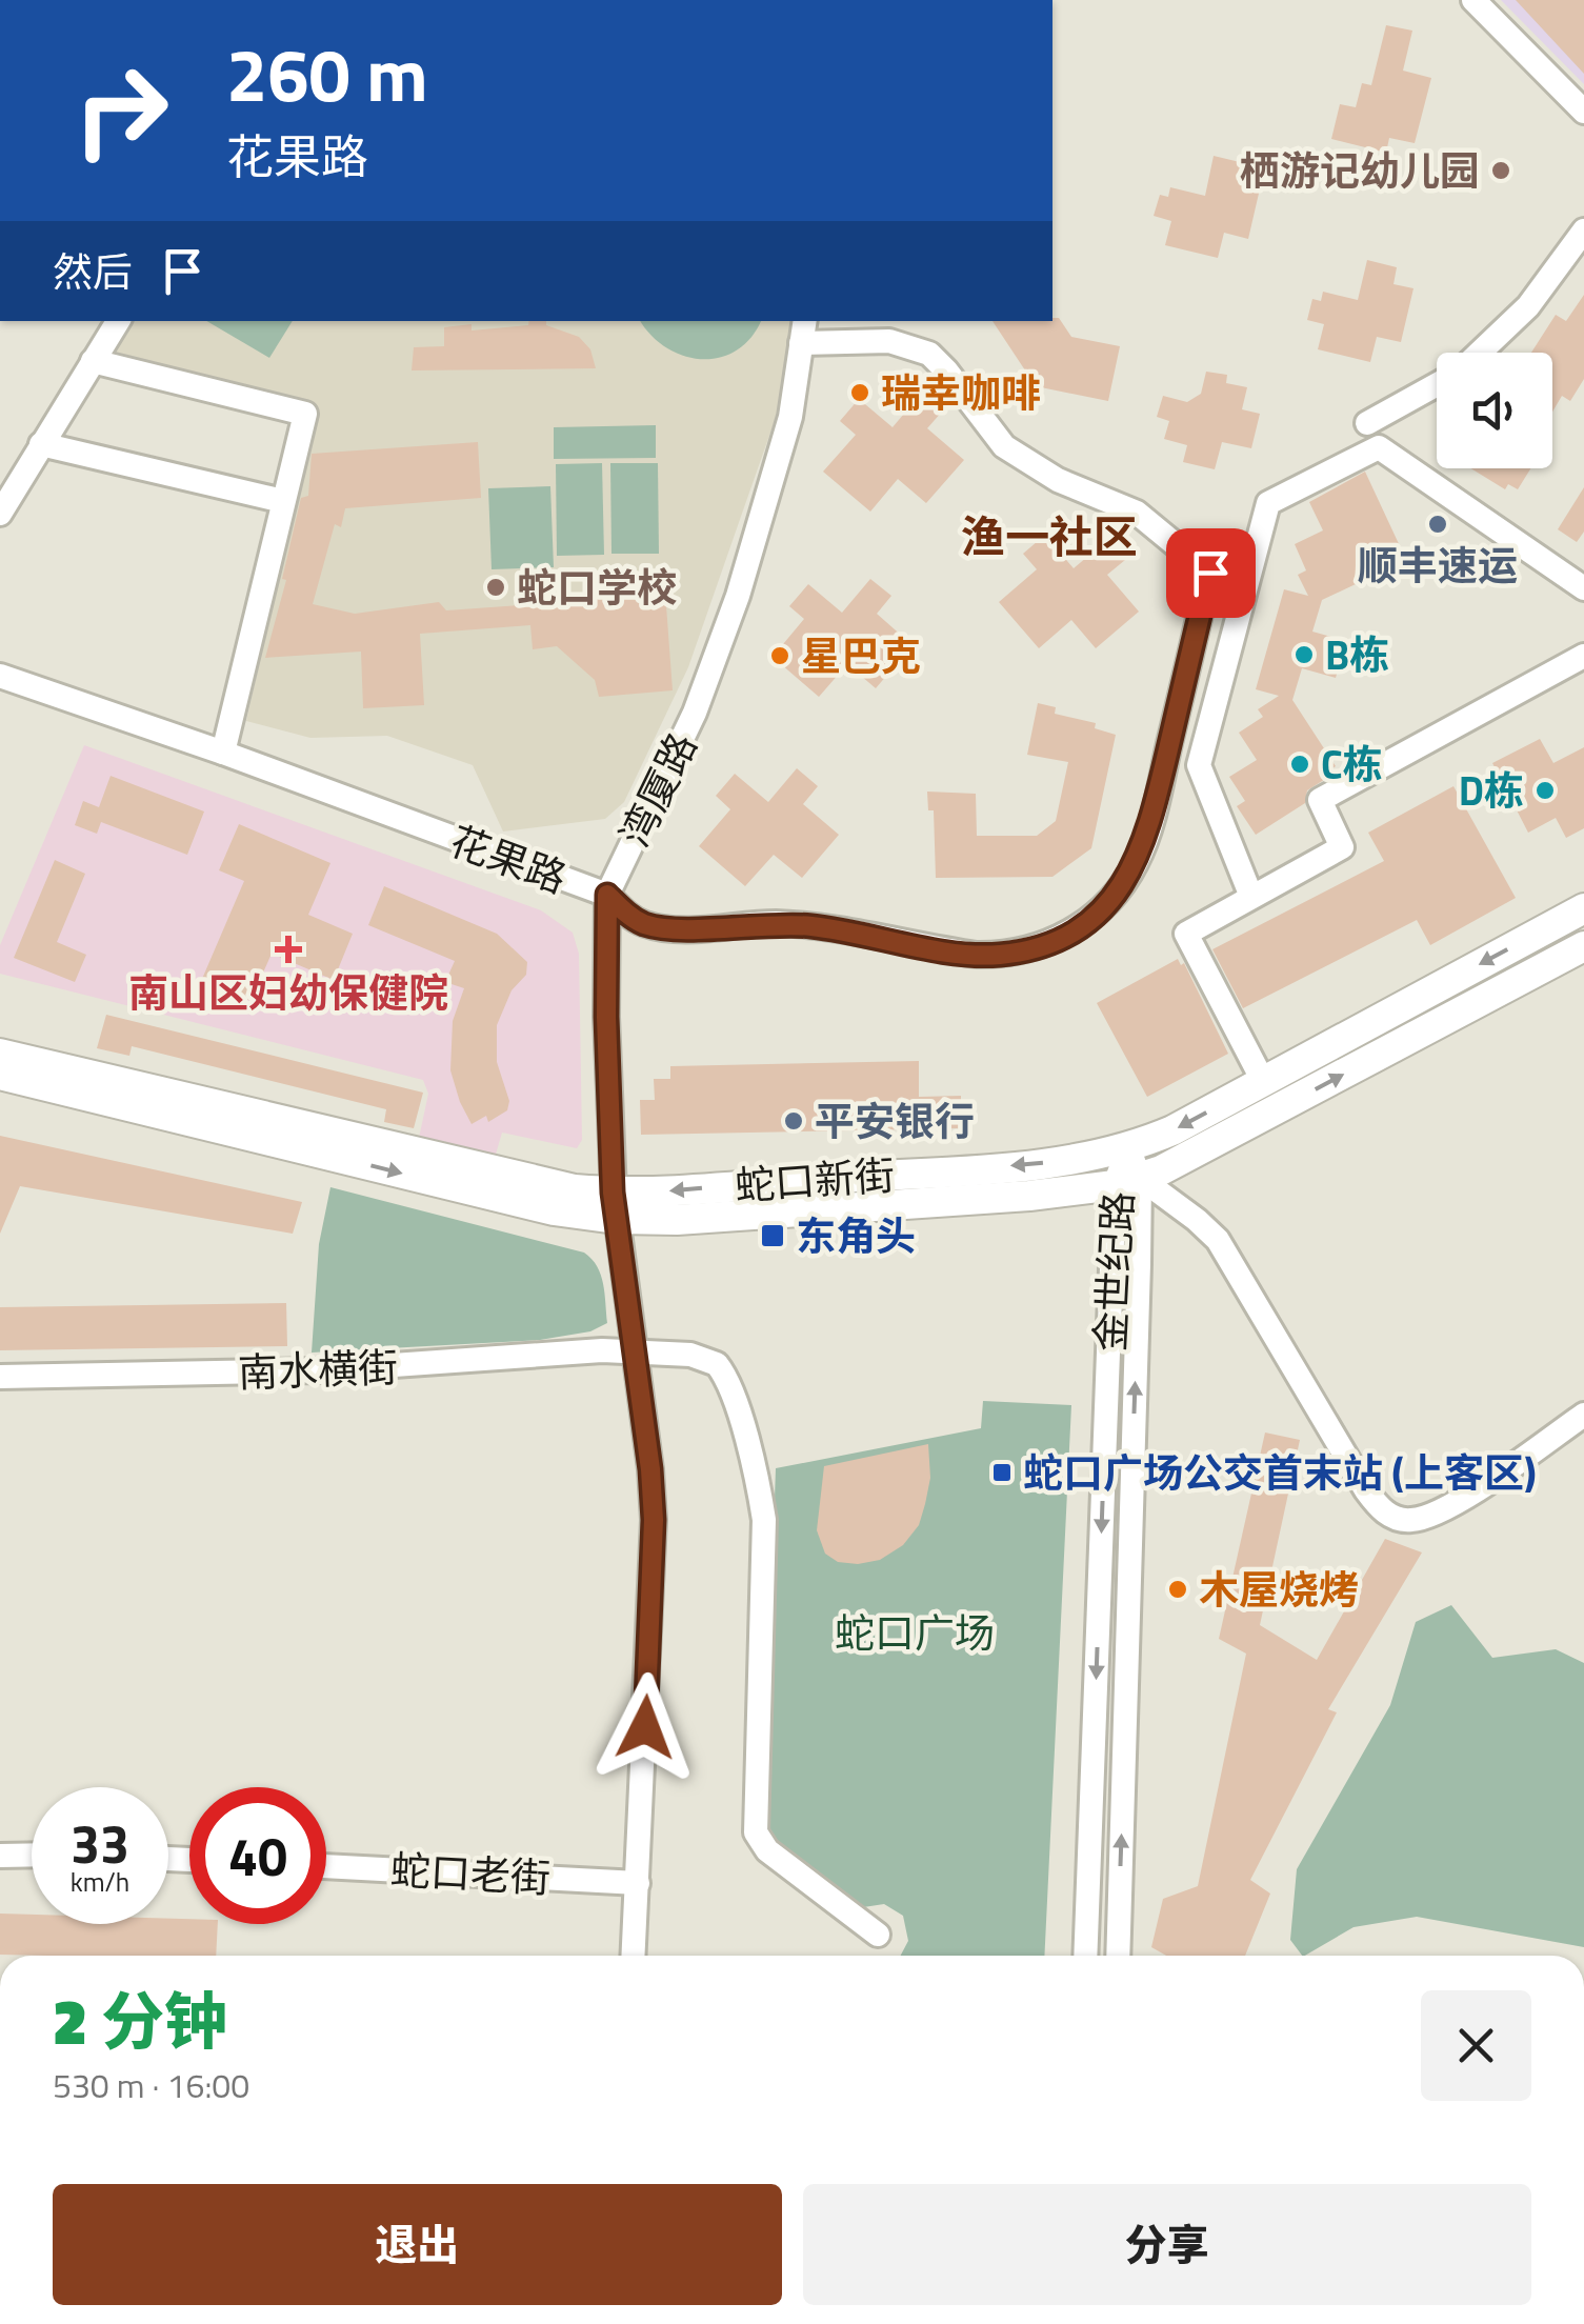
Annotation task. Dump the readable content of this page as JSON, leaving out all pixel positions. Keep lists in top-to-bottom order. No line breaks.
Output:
{"streets":{"main road":["蛇口新街"],"street":["湾厦路","花果路","金世纪路","南水横街","蛇口老街"]},"crossings":[["湾厦路","花果路"],["湾厦路","蛇口新街"],["湾厦路","南水横街"],["湾厦路","蛇口老街"],["蛇口新街","金世纪路"]],"districts":["渔一社区"],"parks":["蛇口广场"],"places":{"other":["栖游记幼儿园","瑞幸咖啡","顺丰速运","蛇口学校","B栋","星巴克","C栋","D栋","平安银行","木屋烧烤"],"health":["南山区妇幼保健院"],"transit":["东角头","蛇口广场公交首末站 (上客区)"]},"page":{"turn":["260 m","花果路"],"then":"然后","speed":"33 km/h","limit":"40","heading":["2 分钟","530 m · 16:00"],"buttons":["退出","分享"]}}
